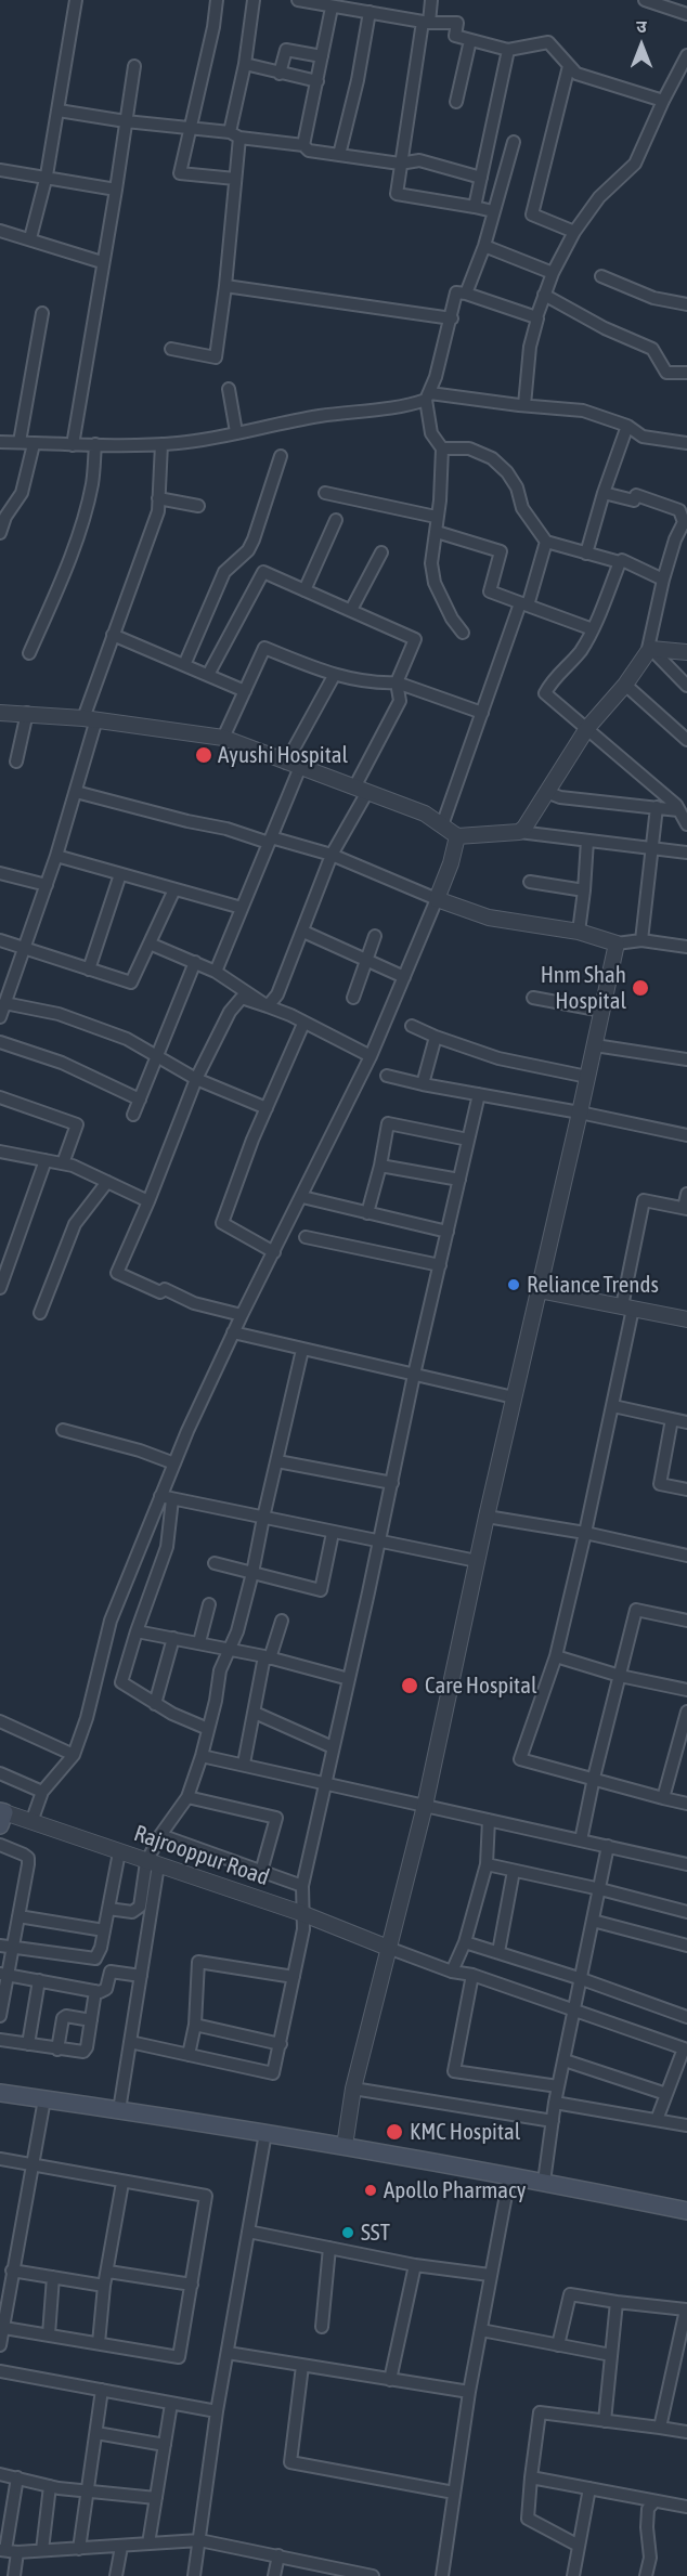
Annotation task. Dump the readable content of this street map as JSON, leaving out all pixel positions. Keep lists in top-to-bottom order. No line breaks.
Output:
{"streets":{"street":["Rajrooppur Road"]},"places":["Ayushi Hospital","Hnm Shah Hospital","Reliance Trends","Care Hospital","KMC Hospital","Apollo Pharmacy","SST"],"north":"top"}
